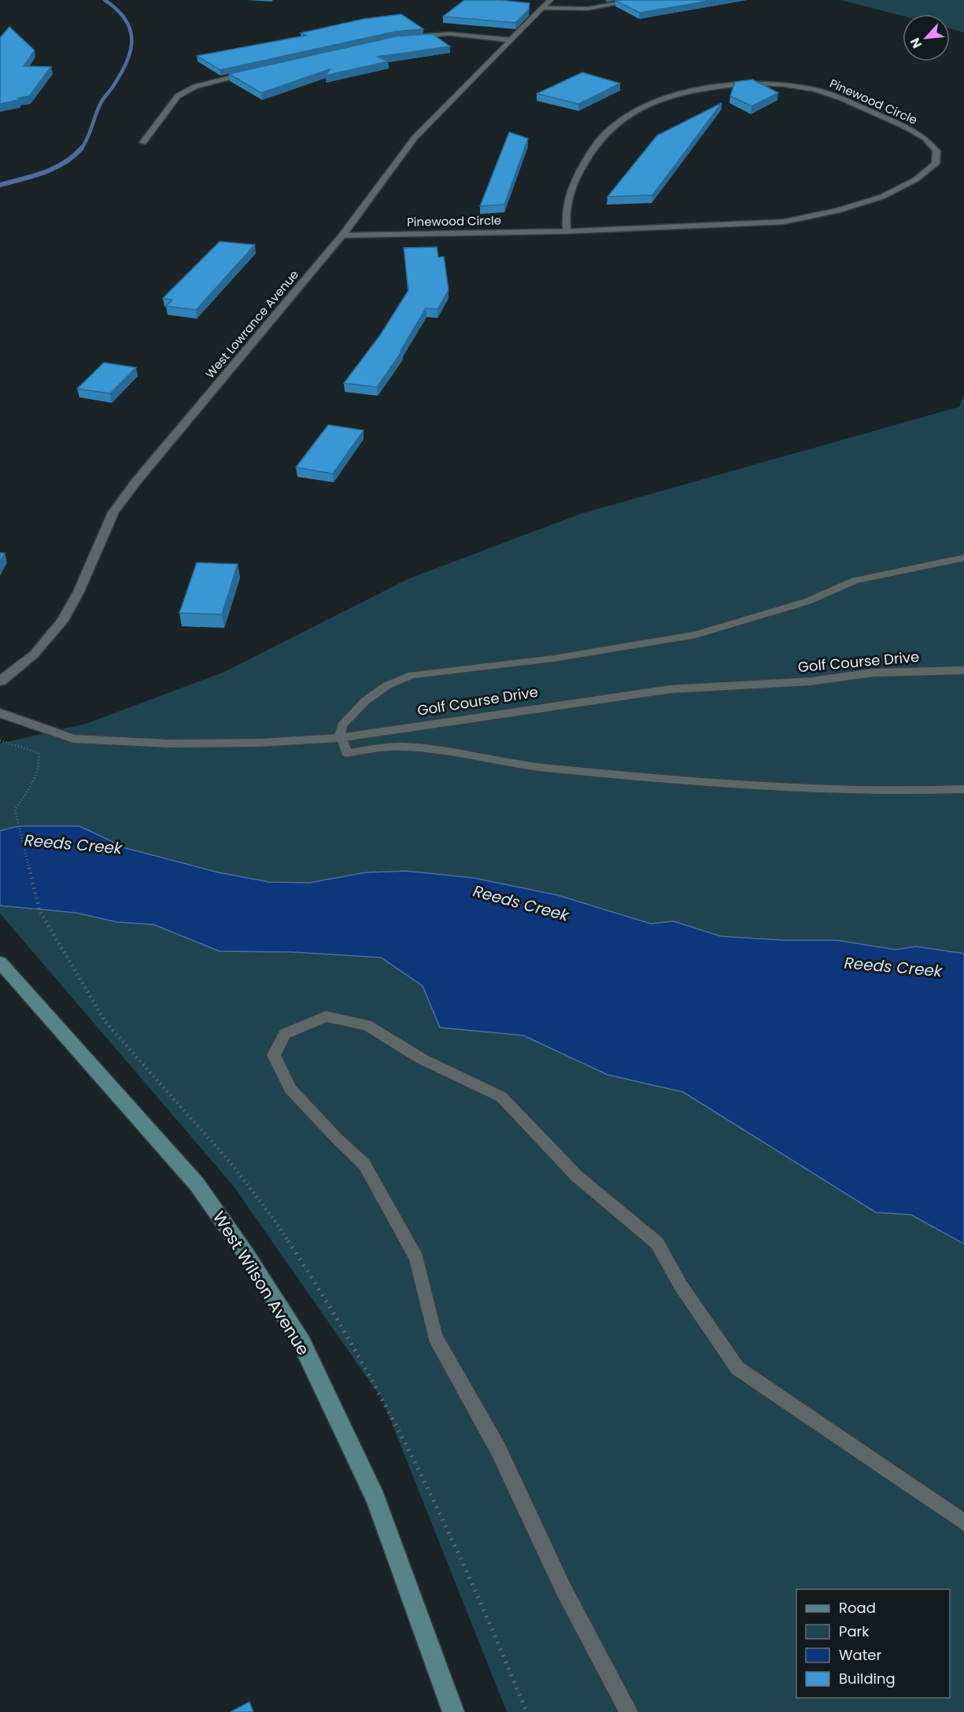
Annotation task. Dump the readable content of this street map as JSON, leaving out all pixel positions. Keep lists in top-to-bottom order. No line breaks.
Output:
{"streets":{"street":["Pinewood Circle","West Lowrance Avenue","Golf Course Drive","West Wilson Avenue"]},"crossings":[["Pinewood Circle","West Lowrance Avenue"]],"water":["Reeds Creek"],"legend":["Road","Park","Water","Building"],"north":"bottom left"}
